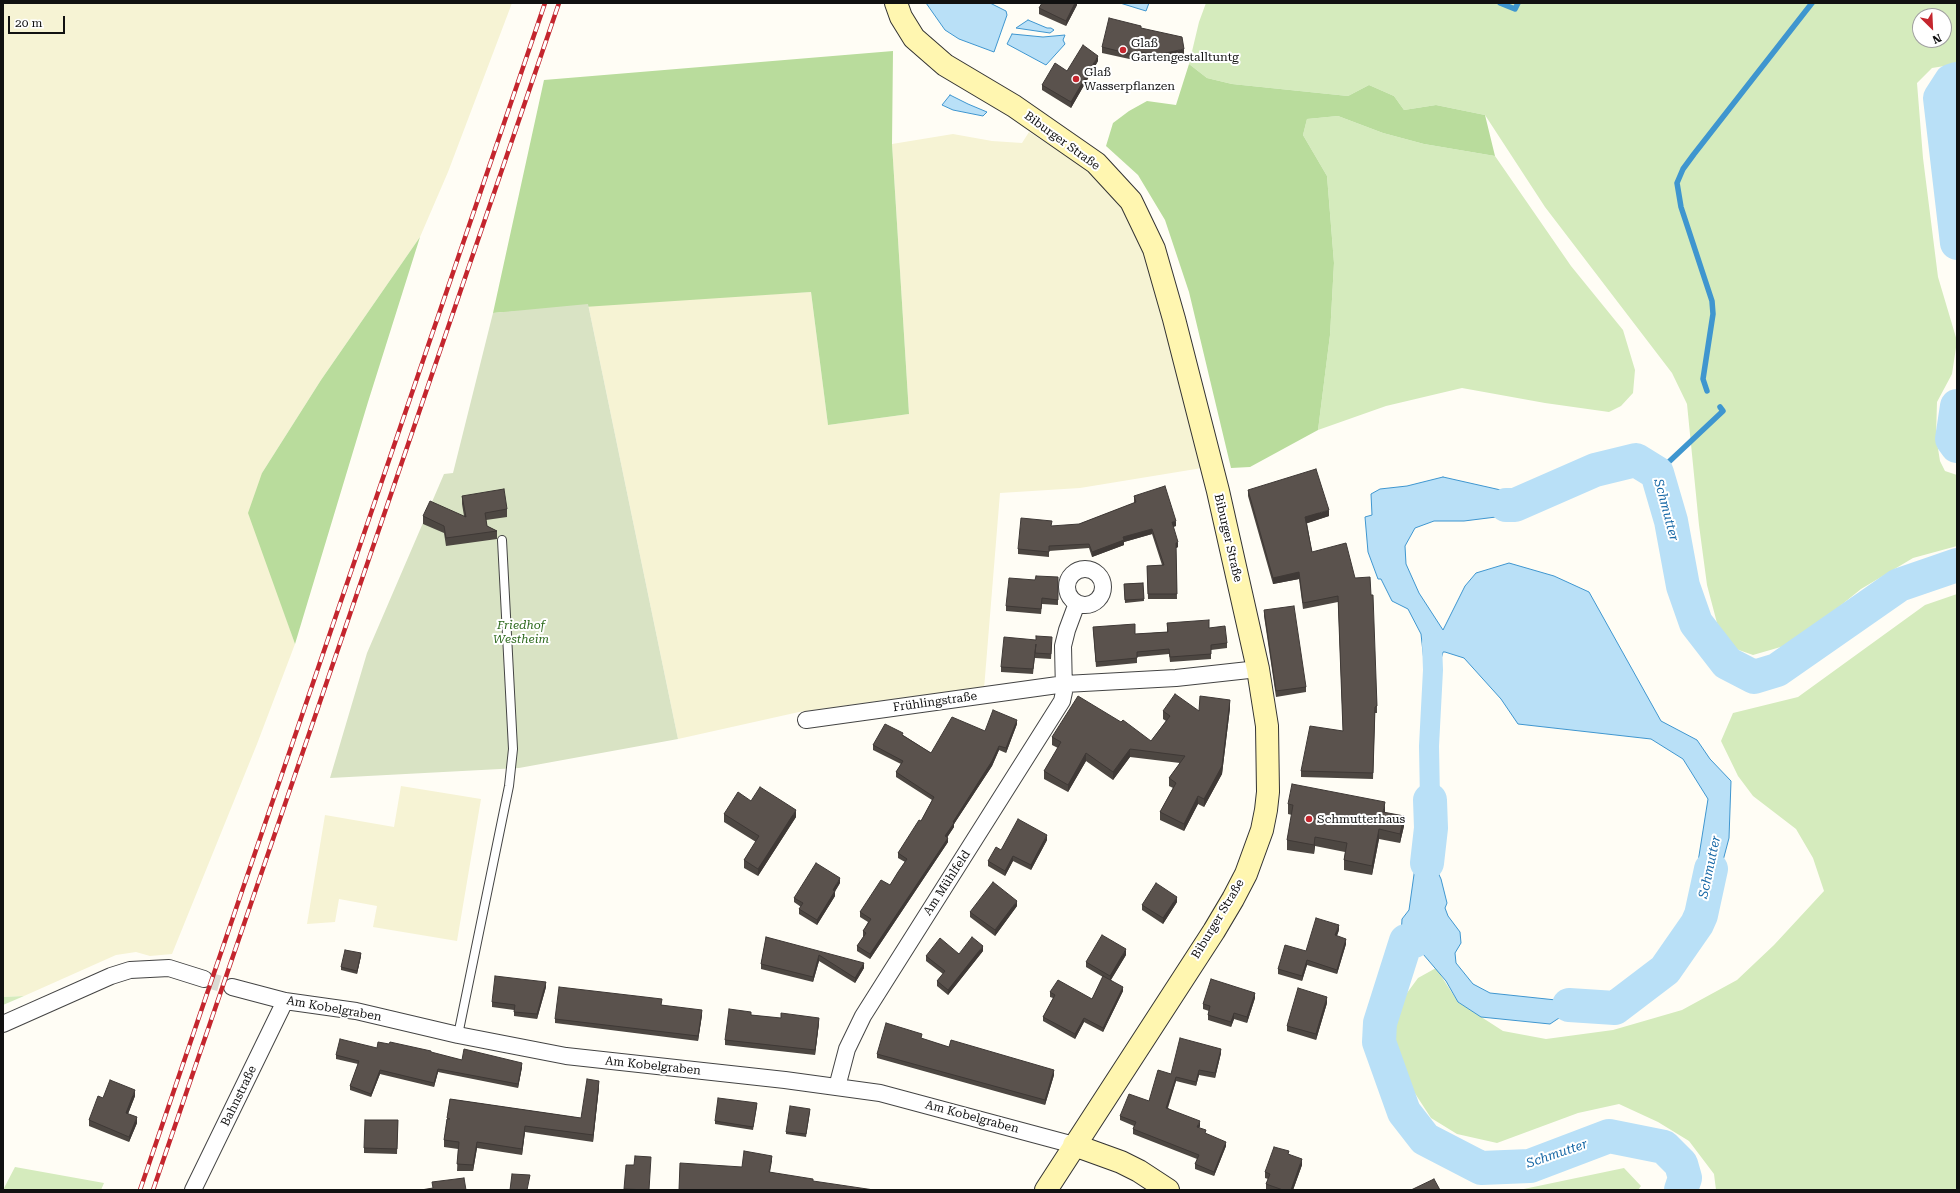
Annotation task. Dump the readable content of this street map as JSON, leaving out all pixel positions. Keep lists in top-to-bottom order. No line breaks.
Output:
{"streets":{"street":["Biburger Straße","Frühlingstraße","Am Mühlfeld","Am Kobelgraben","Bahnstraße"]},"crossings":[["Biburger Straße","Frühlingstraße"],["Biburger Straße","Am Kobelgraben"],["Frühlingstraße","Am Mühlfeld"],["Am Mühlfeld","Am Kobelgraben"],["Am Kobelgraben","Bahnstraße"]],"water":["Schmutter"],"parks":["Friedhof Westheim"],"places":["Glaß Gartengestalltuntg","Glaß Wasserpflanzen","Schmutterhaus"],"scale_bar":"20 m","north":"bottom right"}
